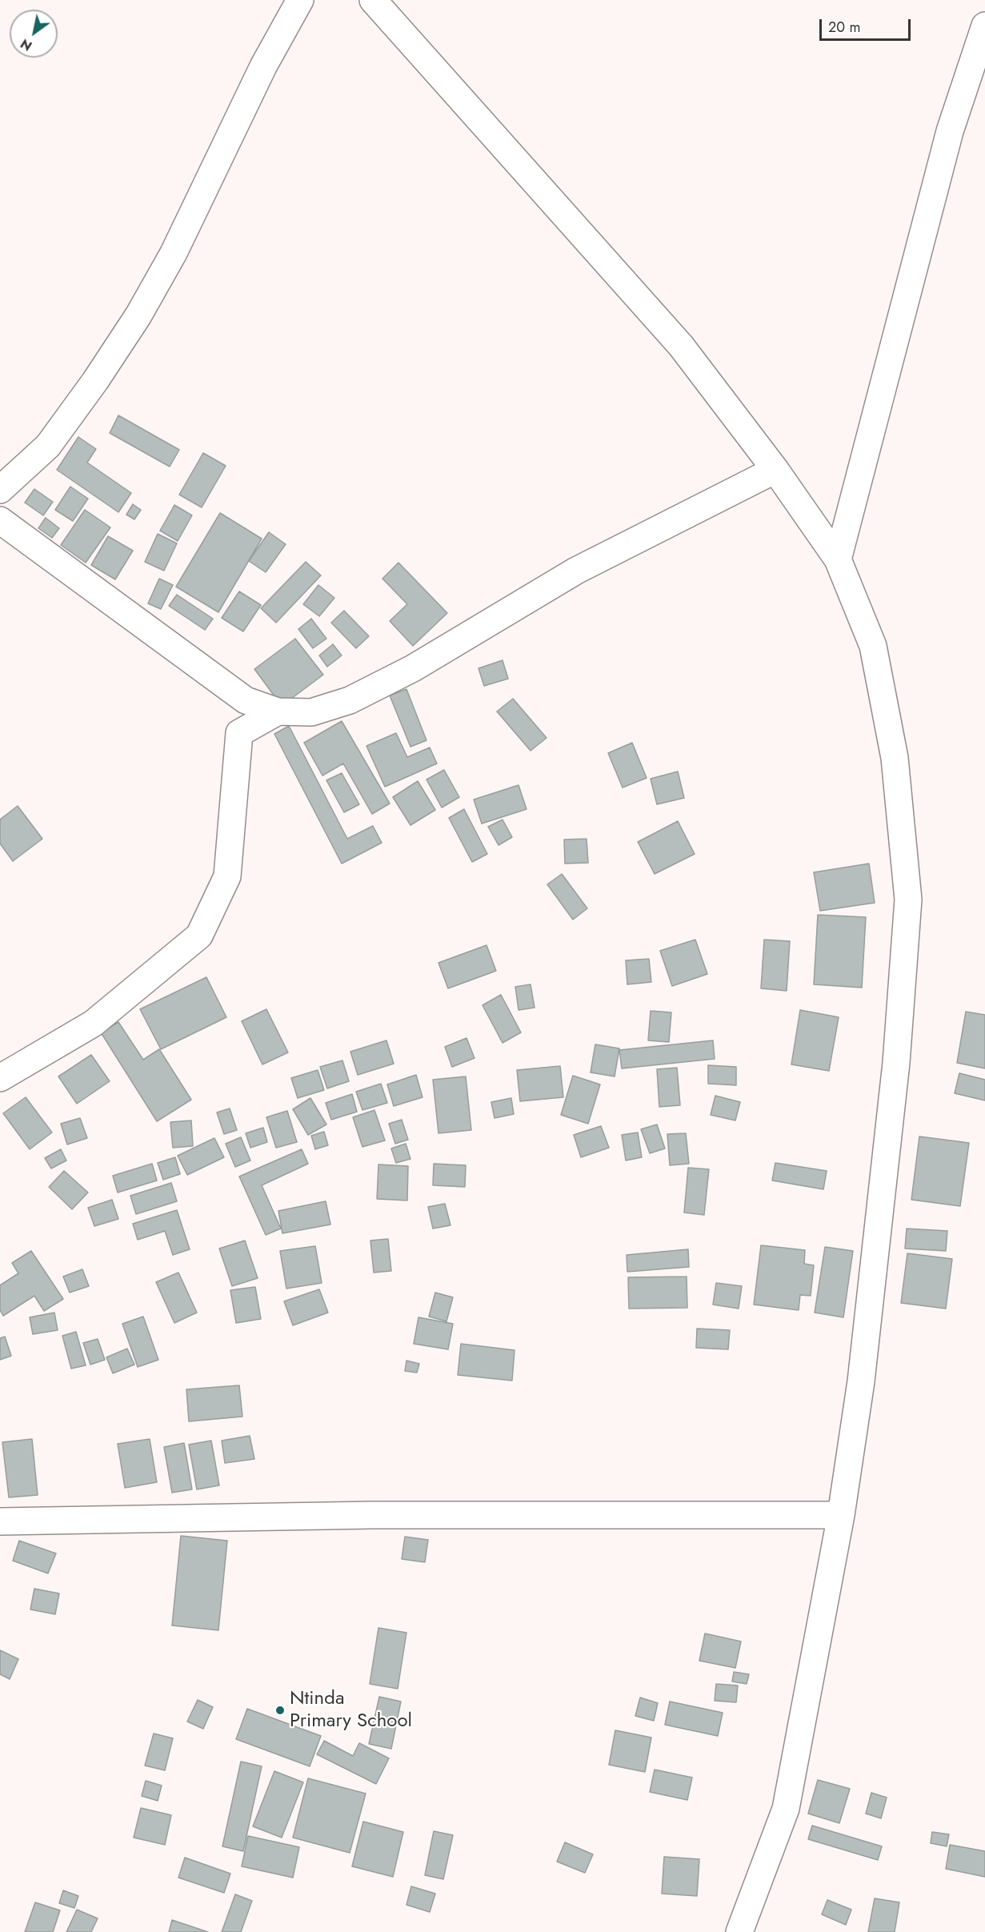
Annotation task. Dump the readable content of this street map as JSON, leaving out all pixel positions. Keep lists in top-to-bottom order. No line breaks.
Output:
{"places":["Ntinda Primary School"],"scale_bar":"20 m","north":"bottom left"}
